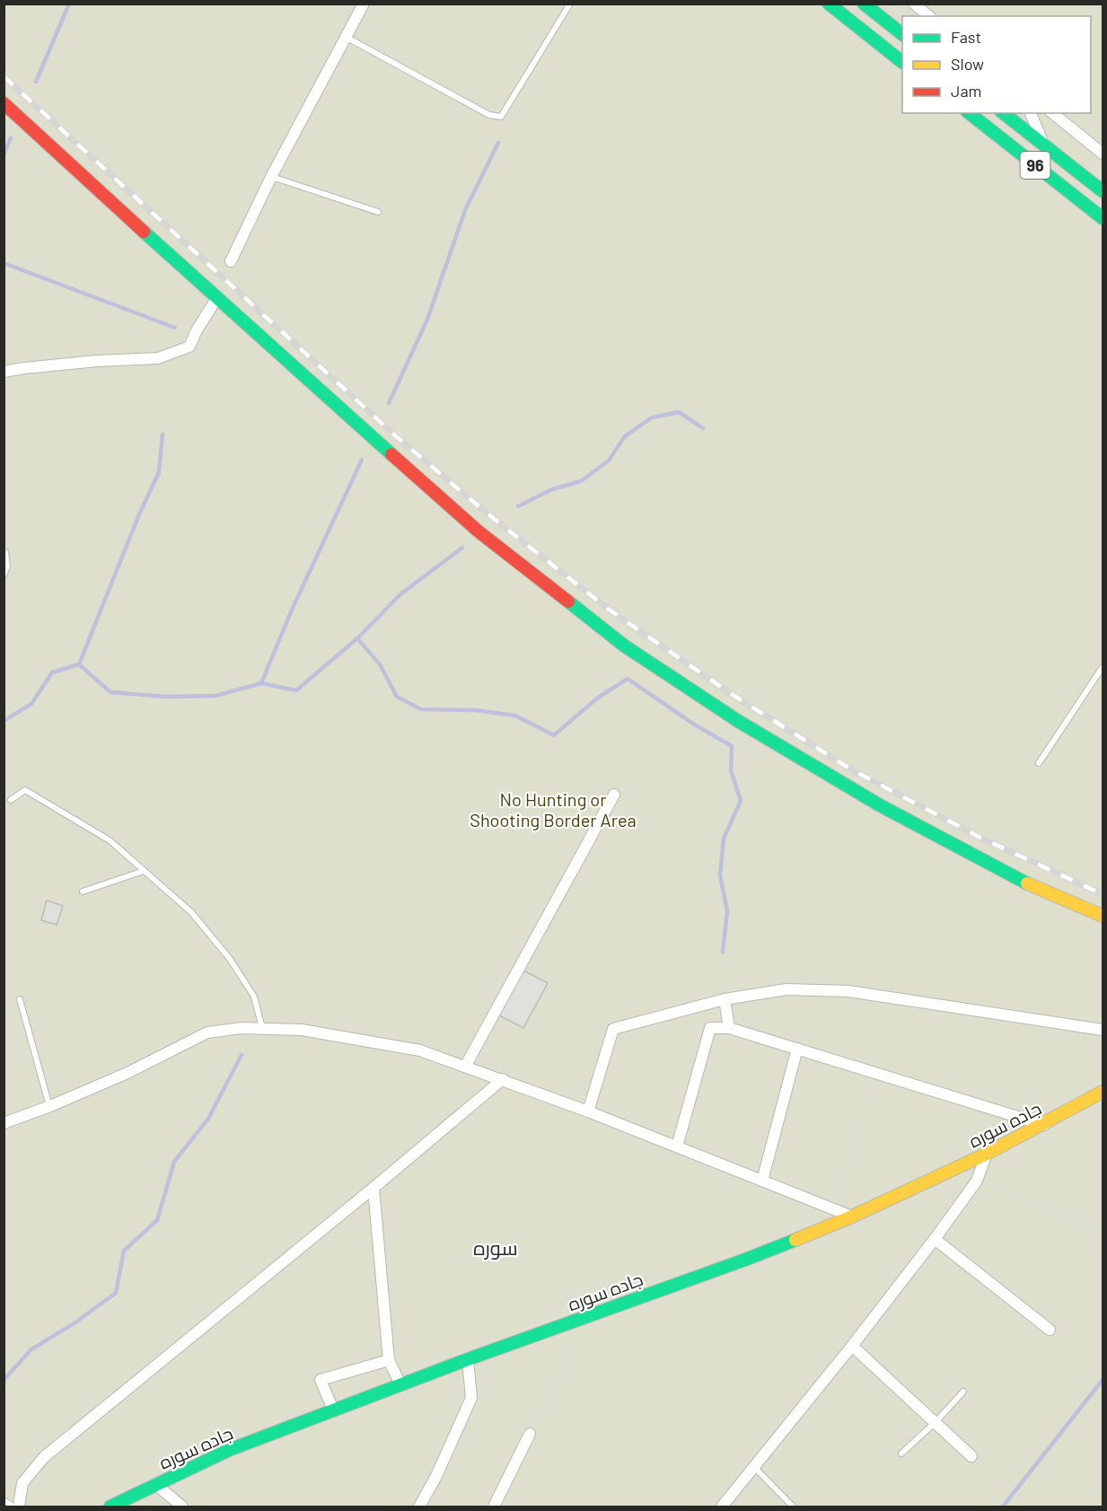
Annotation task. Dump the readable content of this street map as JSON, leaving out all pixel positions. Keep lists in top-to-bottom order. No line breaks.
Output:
{"streets":{"main road":["96","جاده سوره"]},"districts":["سوره"],"parks":["No Hunting or Shooting Border Area"],"legend":["Fast","Slow","Jam"]}
